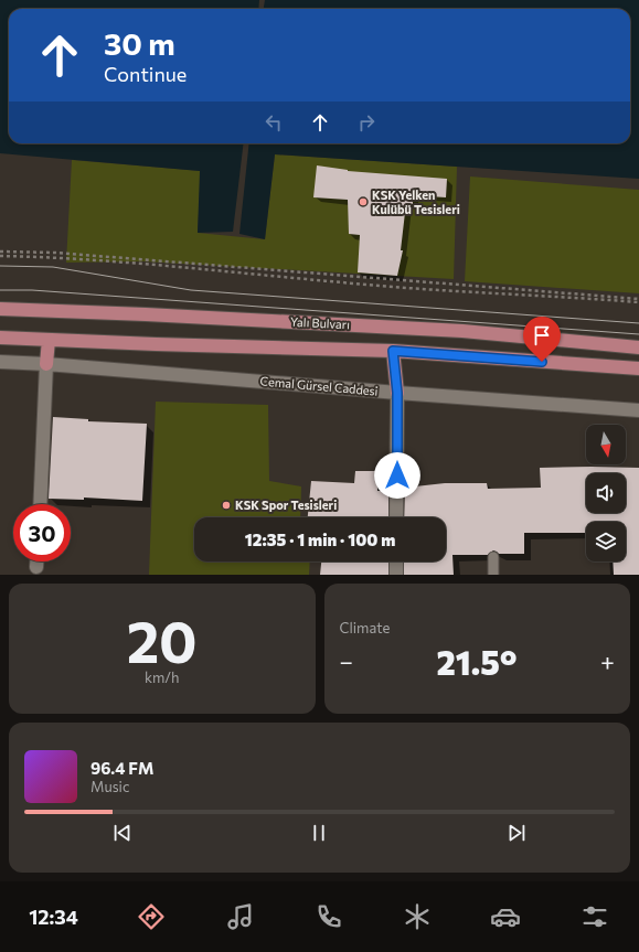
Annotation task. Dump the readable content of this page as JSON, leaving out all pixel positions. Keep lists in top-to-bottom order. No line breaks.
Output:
{"streets":{"main road":["Yalı Bulvarı"],"street":["Cemal Gürsel Caddesi"]},"places":["KSK Yelken Kulübü Tesisleri","KSK Spor Tesisleri"],"north":"bottom","page":{"turn":["30 m","Continue"],"limit":"30","trip":"12:35 · 1 min · 100 m","tile":[["20","km/h"],"Climate"],"heat":["−","21.5°","+"],"song":["96.4 FM","Music"],"tabs":"12:34"}}
